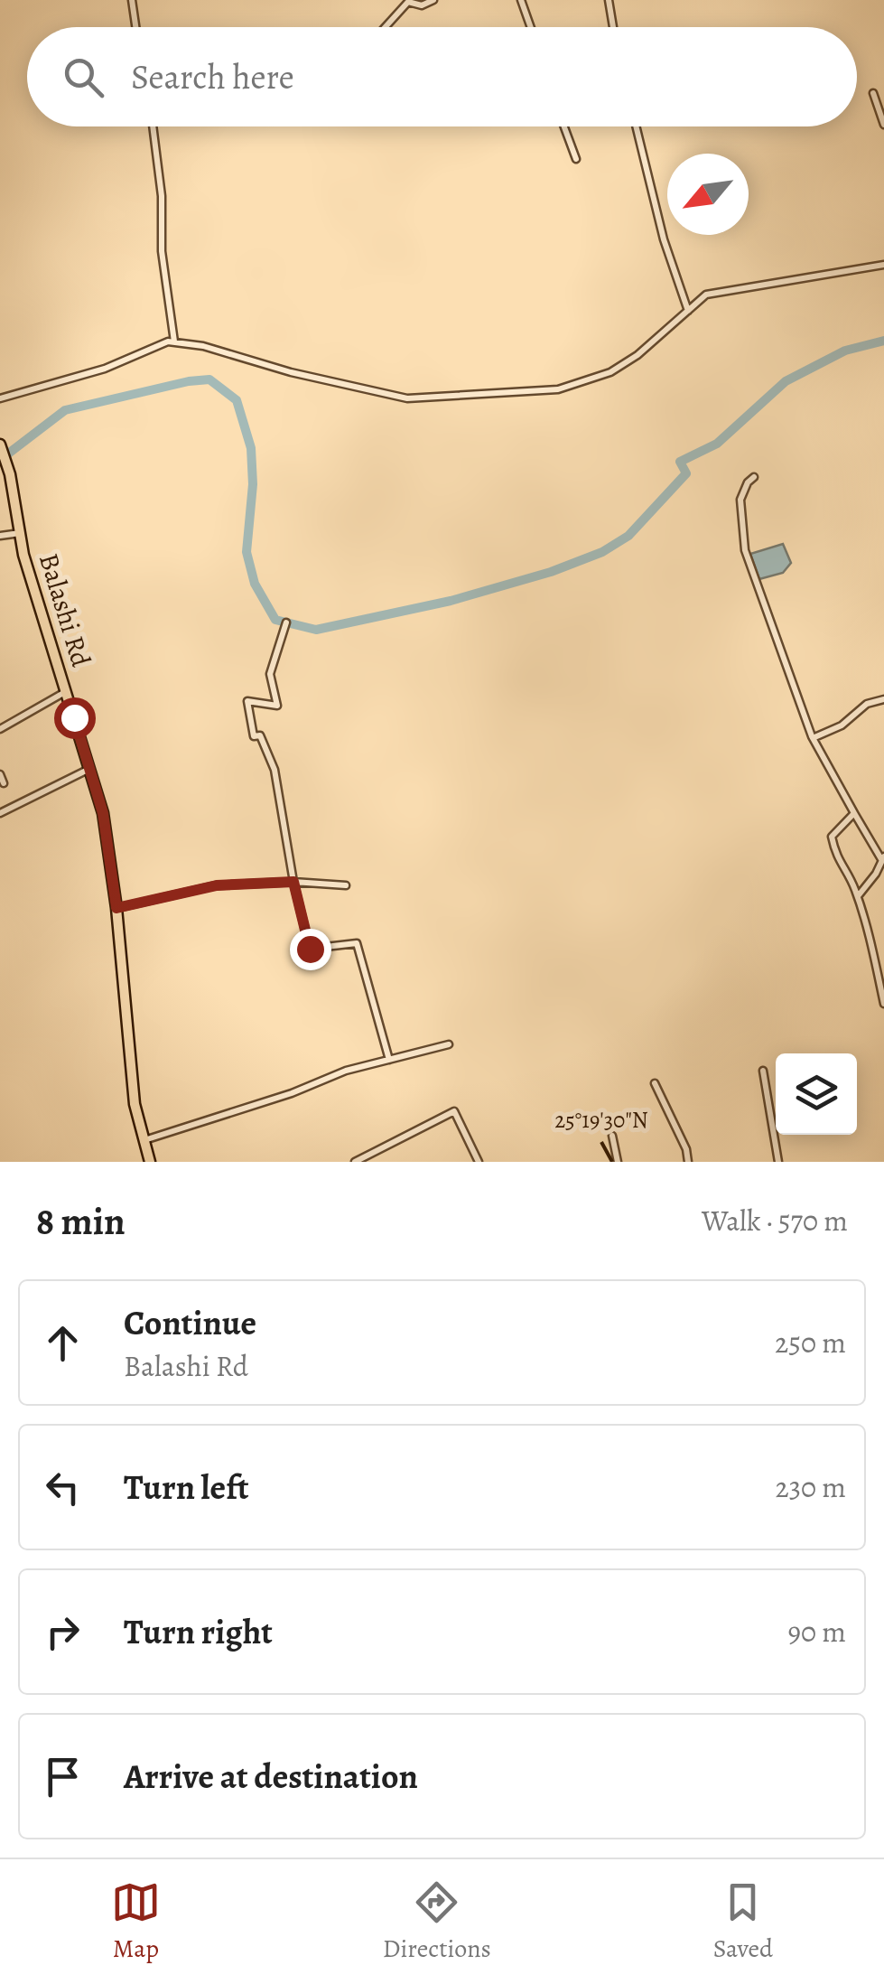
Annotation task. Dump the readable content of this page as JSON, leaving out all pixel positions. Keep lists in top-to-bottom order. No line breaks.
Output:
{"streets":{"main road":["Balashi Rd"]},"north":"bottom left","page":{"search":"Search here","heading":["8 min","Walk · 570 m"],"list":[["Continue","Balashi Rd","250 m"],["Turn left","230 m"],["Turn right","90 m"],"Arrive at destination"],"nav":["Map","Directions","Saved"]},"coordinates":["25°19'30\"N"]}
